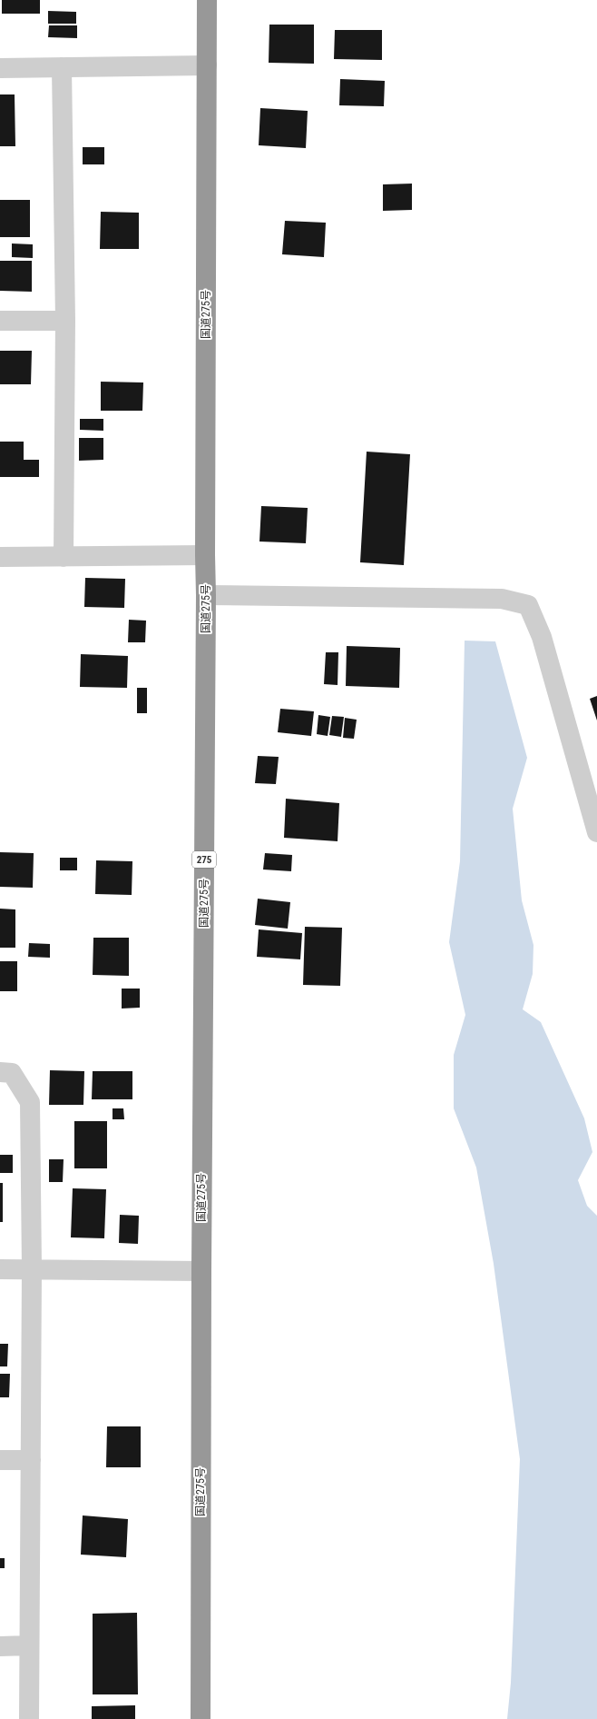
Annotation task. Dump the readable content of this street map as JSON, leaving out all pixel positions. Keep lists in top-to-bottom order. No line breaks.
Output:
{"streets":{"highway":["国道275号","275"]}}
